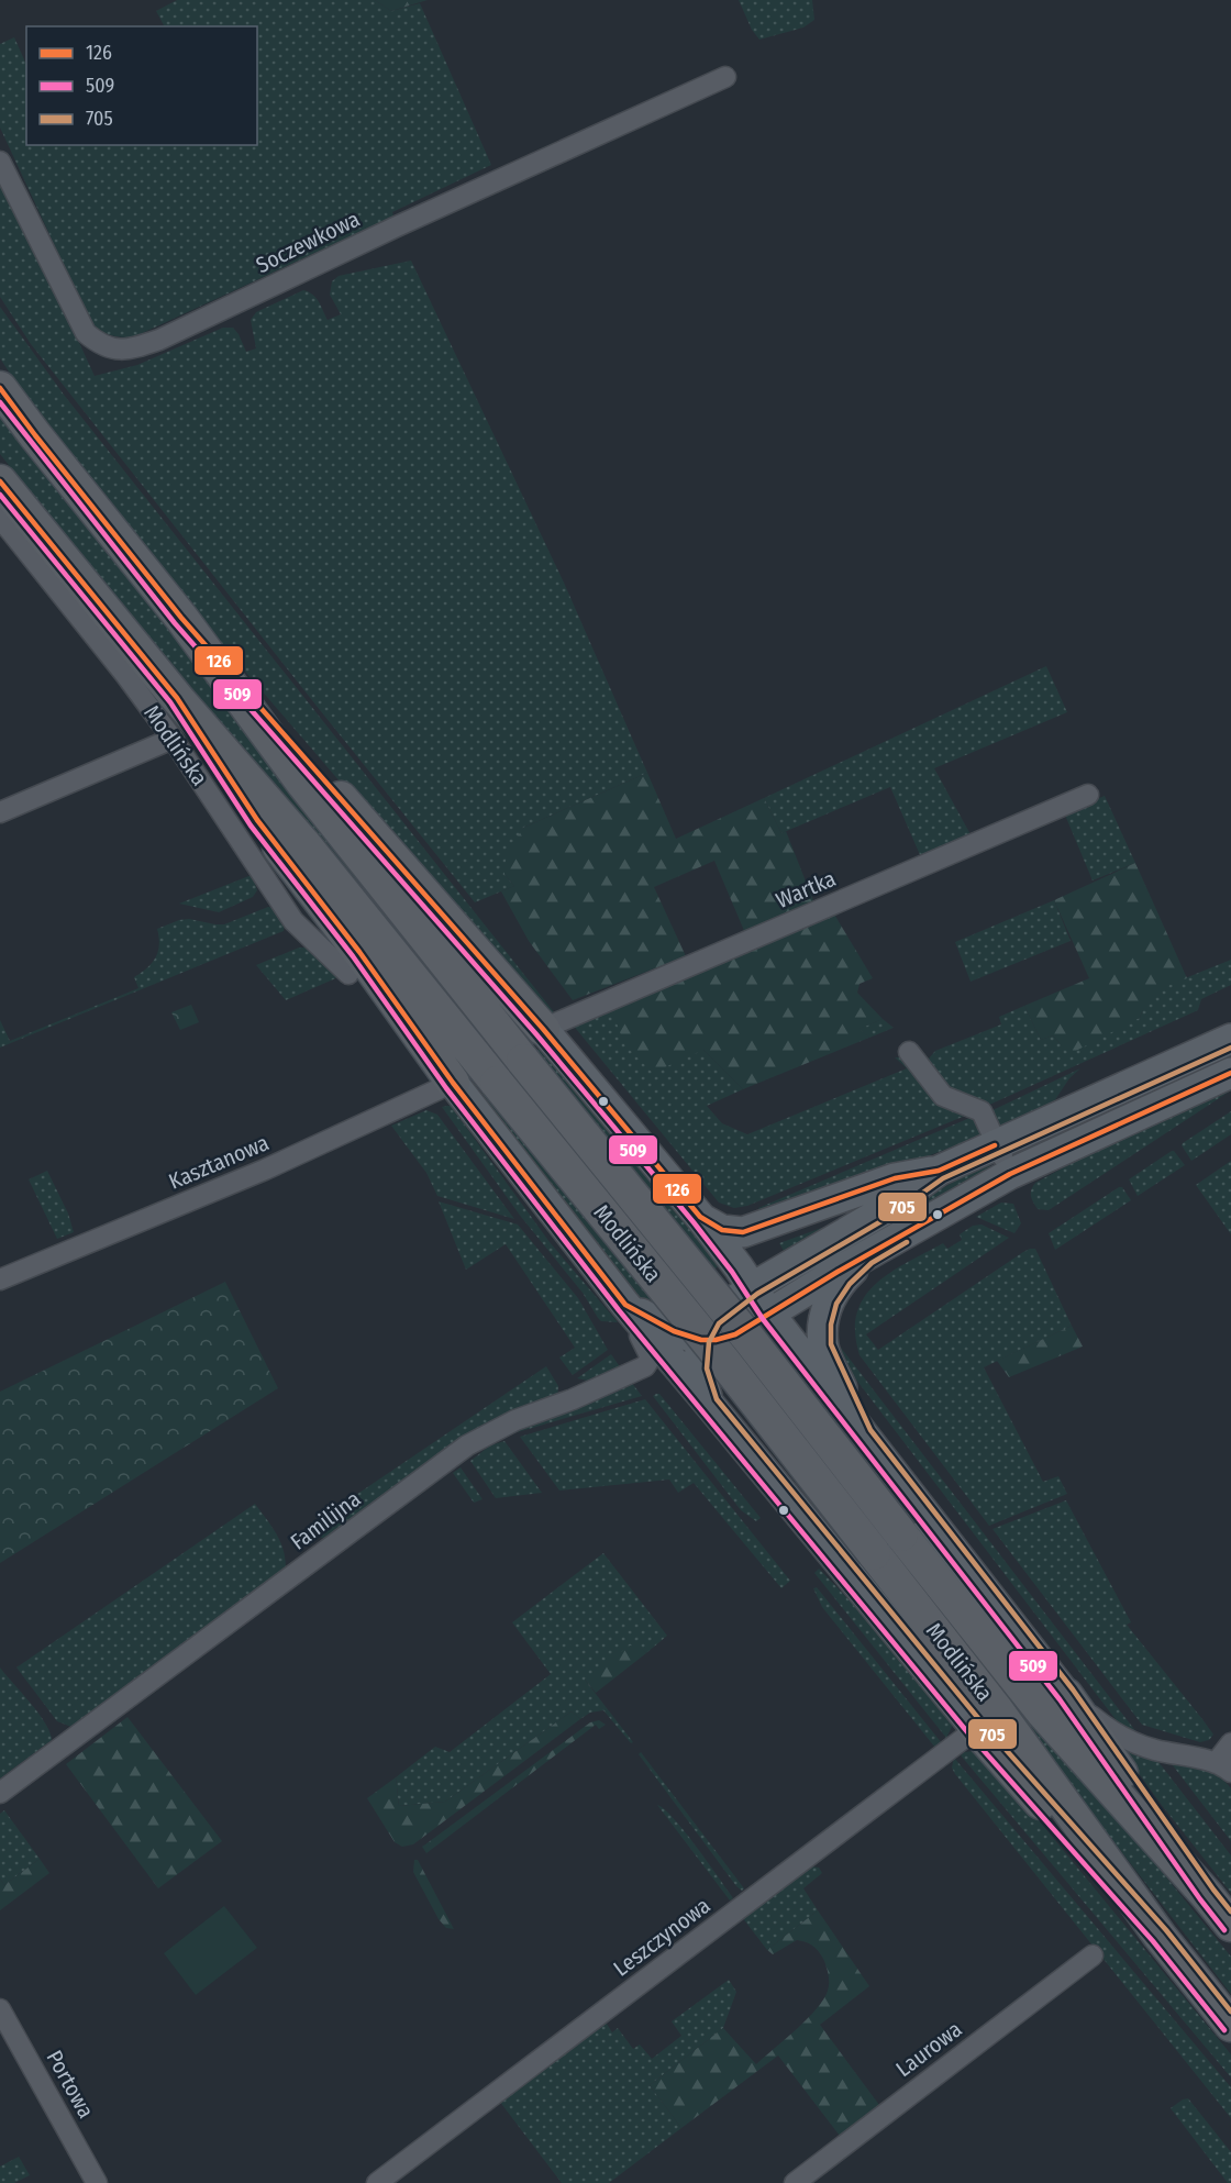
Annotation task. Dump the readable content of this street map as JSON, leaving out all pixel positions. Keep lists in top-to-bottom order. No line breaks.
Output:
{"streets":{"main road":["Modlińska"],"street":["Soczewkowa","Wartka","Kasztanowa","Familijna","Leszczynowa","Laurowa","Portowa"]},"crossings":[["Modlińska","Kasztanowa"],["Modlińska","Familijna"],["Modlińska","Leszczynowa"]],"lines":["transit line 126","transit line 509","transit line 705"],"legend":["126","509","705"]}
